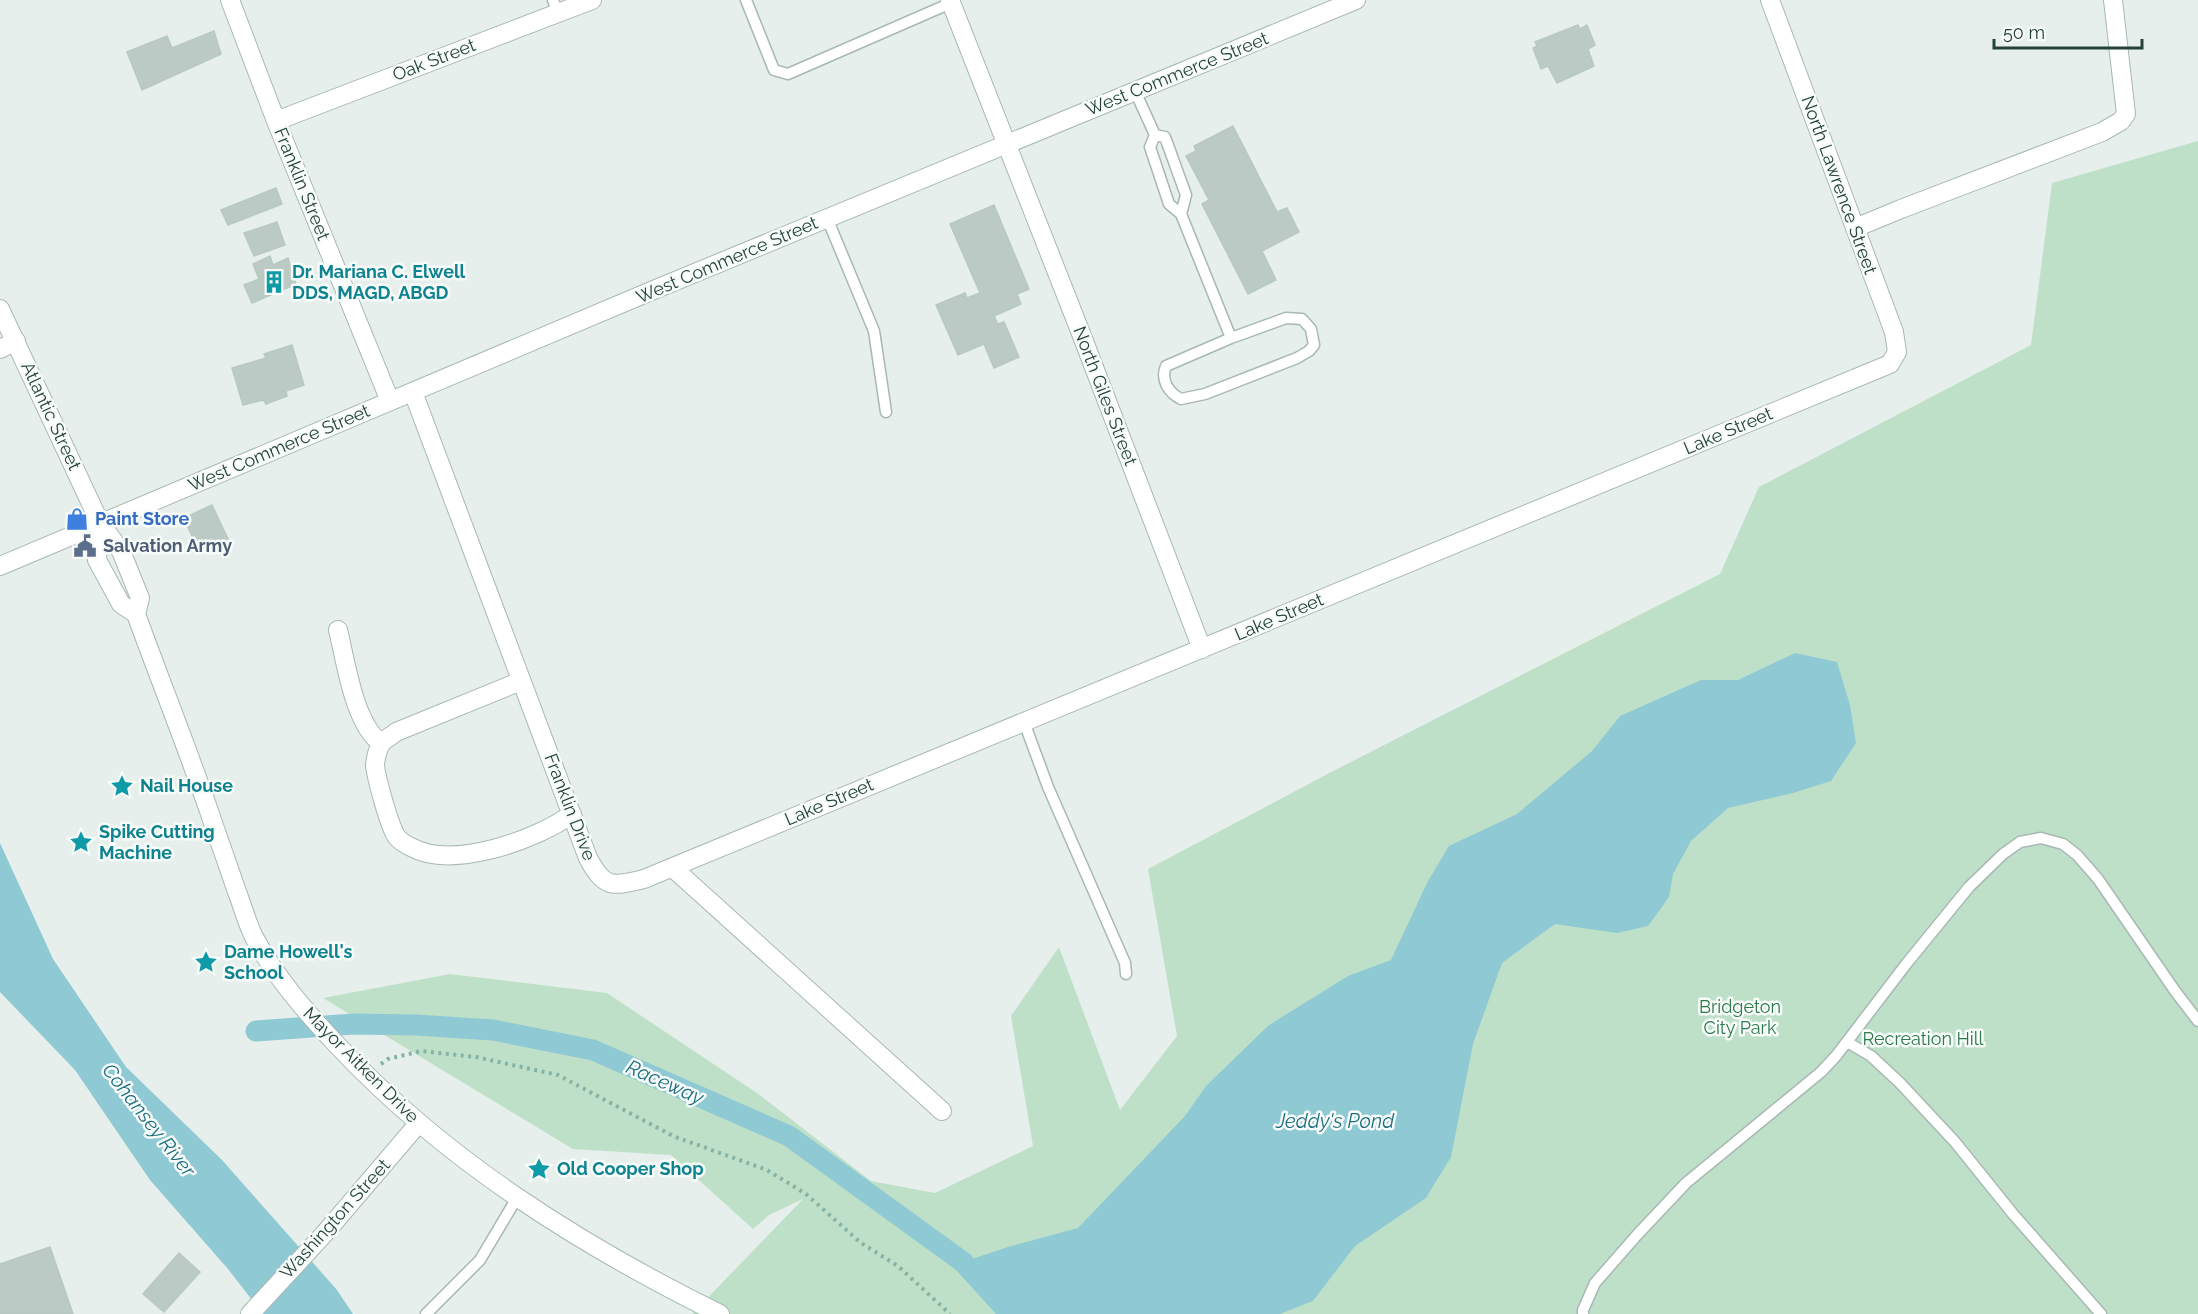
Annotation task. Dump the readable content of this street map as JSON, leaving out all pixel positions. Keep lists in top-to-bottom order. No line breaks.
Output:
{"streets":{"street":["Oak Street","West Commerce Street","Franklin Street","North Lawrence Street","North Giles Street","Atlantic Street","Lake Street","Franklin Drive","Mayor Aitken Drive","Washington Street"]},"crossings":[["Oak Street","Franklin Street"],["West Commerce Street","Franklin Street"],["West Commerce Street","North Giles Street"],["West Commerce Street","Atlantic Street"],["West Commerce Street","Franklin Drive"],["West Commerce Street","Mayor Aitken Drive"],["North Lawrence Street","Lake Street"],["North Giles Street","Lake Street"],["Atlantic Street","Mayor Aitken Drive"],["Lake Street","Franklin Drive"],["Mayor Aitken Drive","Washington Street"]],"water":["Raceway","Cohansey River","Jeddy's Pond"],"parks":["Bridgeton City Park","Recreation Hill"],"places":{"building":["Dr. Mariana C. Elwell DDS, MAGD, ABGD"],"shop":["Paint Store"],"public building":["Salvation Army"],"place":["Nail House","Spike Cutting Machine","Dame Howell's School","Old Cooper Shop"]},"scale_bar":"50 m"}
